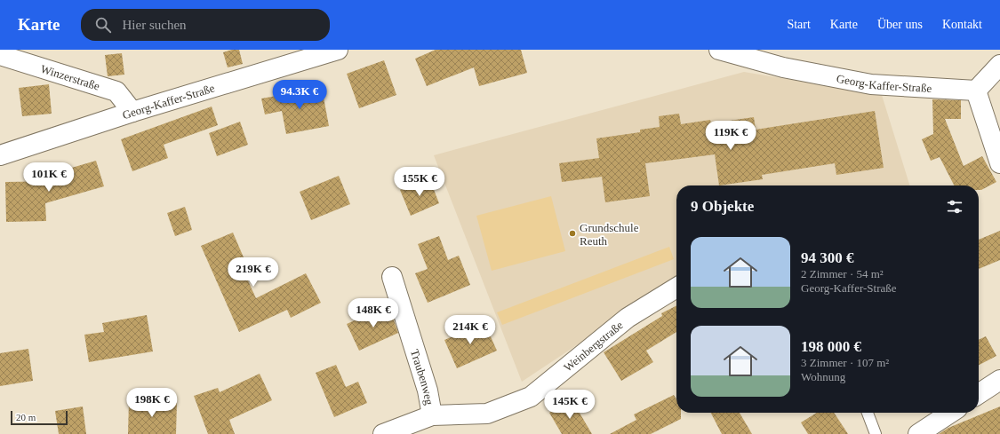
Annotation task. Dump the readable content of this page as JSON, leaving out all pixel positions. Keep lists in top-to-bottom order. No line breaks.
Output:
{"streets":{"street":["Winzerstraße","Georg-Kaffer-Straße","Weinbergstraße","Traubenweg"]},"crossings":[["Winzerstraße","Georg-Kaffer-Straße"],["Weinbergstraße","Traubenweg"]],"places":["Grundschule Reuth"],"scale_bar":"20 m","page":{"header":"Karte","search":"Hier suchen","nav":["Start","Karte","Über uns","Kontakt"],"price":["94.3K €","119K €","101K €","155K €","219K €","148K €","214K €","198K €","145K €"],"heading":"9 Objekte","list":[{"name":"94 300 €","note":"2 Zimmer · 54 m² · Georg-Kaffer-Straße"},{"name":"198 000 €","note":"3 Zimmer · 107 m² · Wohnung"}],"scale":"20 m"}}
